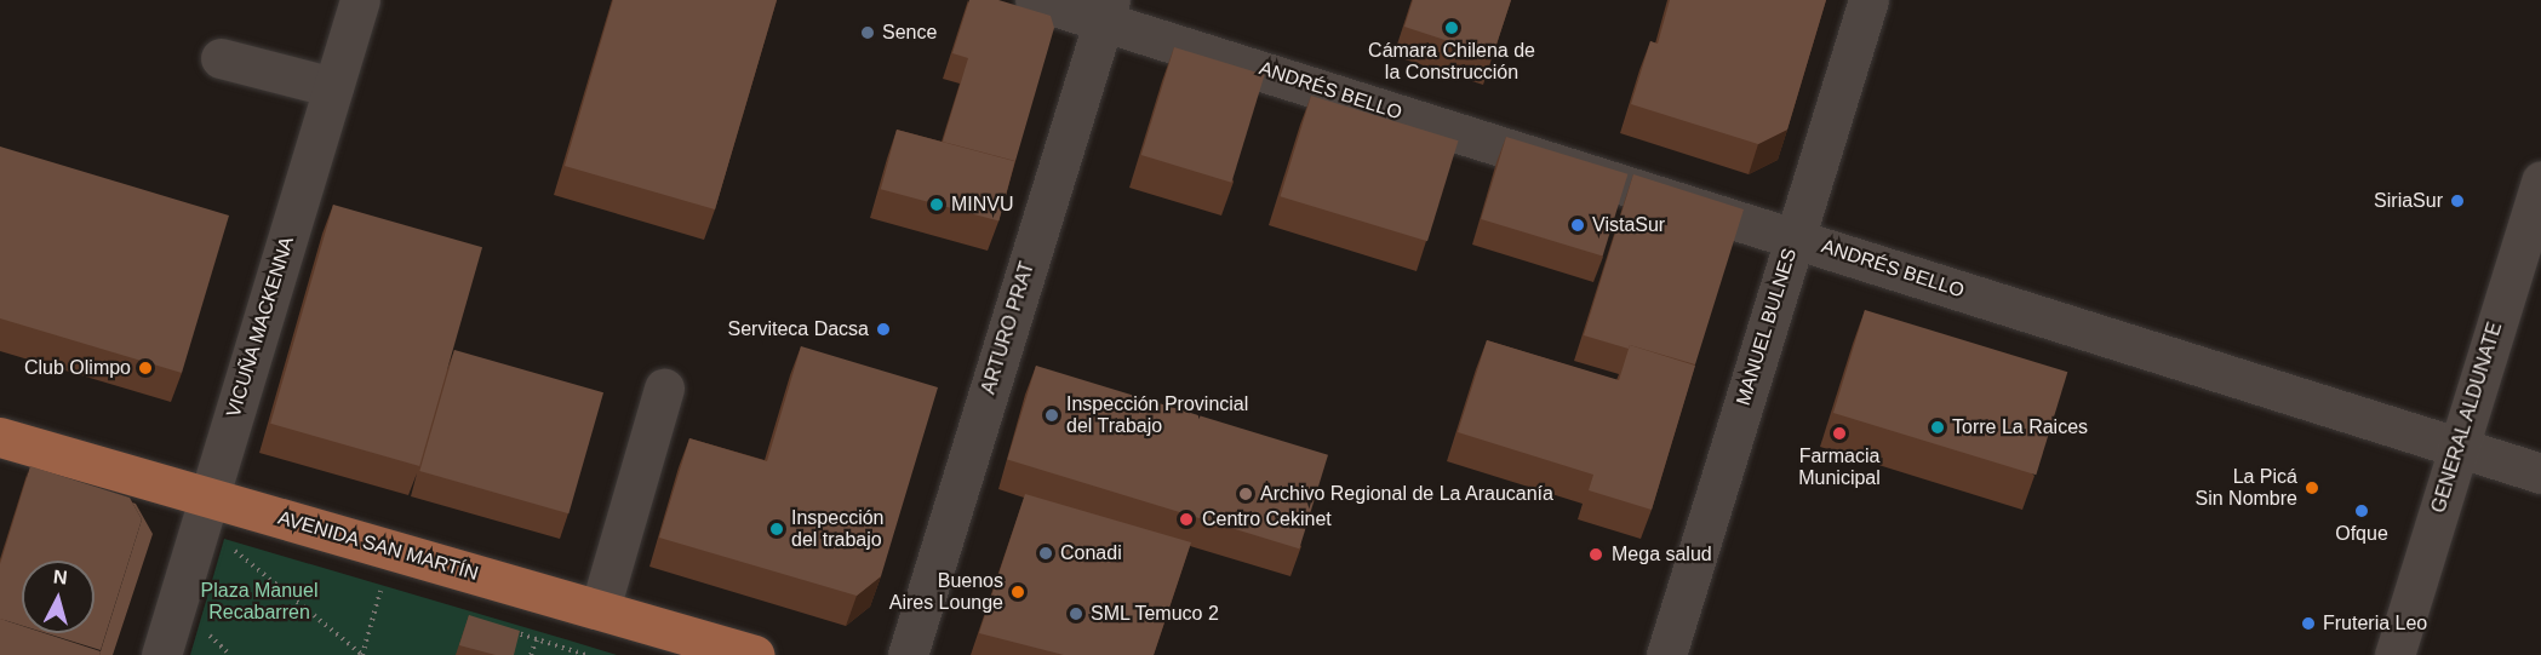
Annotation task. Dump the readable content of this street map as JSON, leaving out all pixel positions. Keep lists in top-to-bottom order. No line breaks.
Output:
{"streets":{"main road":["AVENIDA SAN MARTÍN"],"street":["ANDRÉS BELLO","VICUÑA MACKENNA","MANUEL BULNES","ARTURO PRAT","GENERAL ALDUNATE"]},"crossings":[["ANDRÉS BELLO","MANUEL BULNES"],["ANDRÉS BELLO","ARTURO PRAT"],["ANDRÉS BELLO","GENERAL ALDUNATE"],["VICUÑA MACKENNA","AVENIDA SAN MARTÍN"]],"parks":["Plaza Manuel Recabarren"],"places":["Cámara Chilena de la Construcción","Sence","SiriaSur","MINVU","VistaSur","Serviteca Dacsa","Club Olimpo","Inspección Provincial del Trabajo","Torre La Raices","Farmacia Municipal","La Picá Sin Nombre","Archivo Regional de La Araucanía","Ofque","Centro Cekinet","Inspección del trabajo","Conadi","Mega salud","Buenos Aires Lounge","SML Temuco 2","Fruteria Leo"],"north":"top"}
